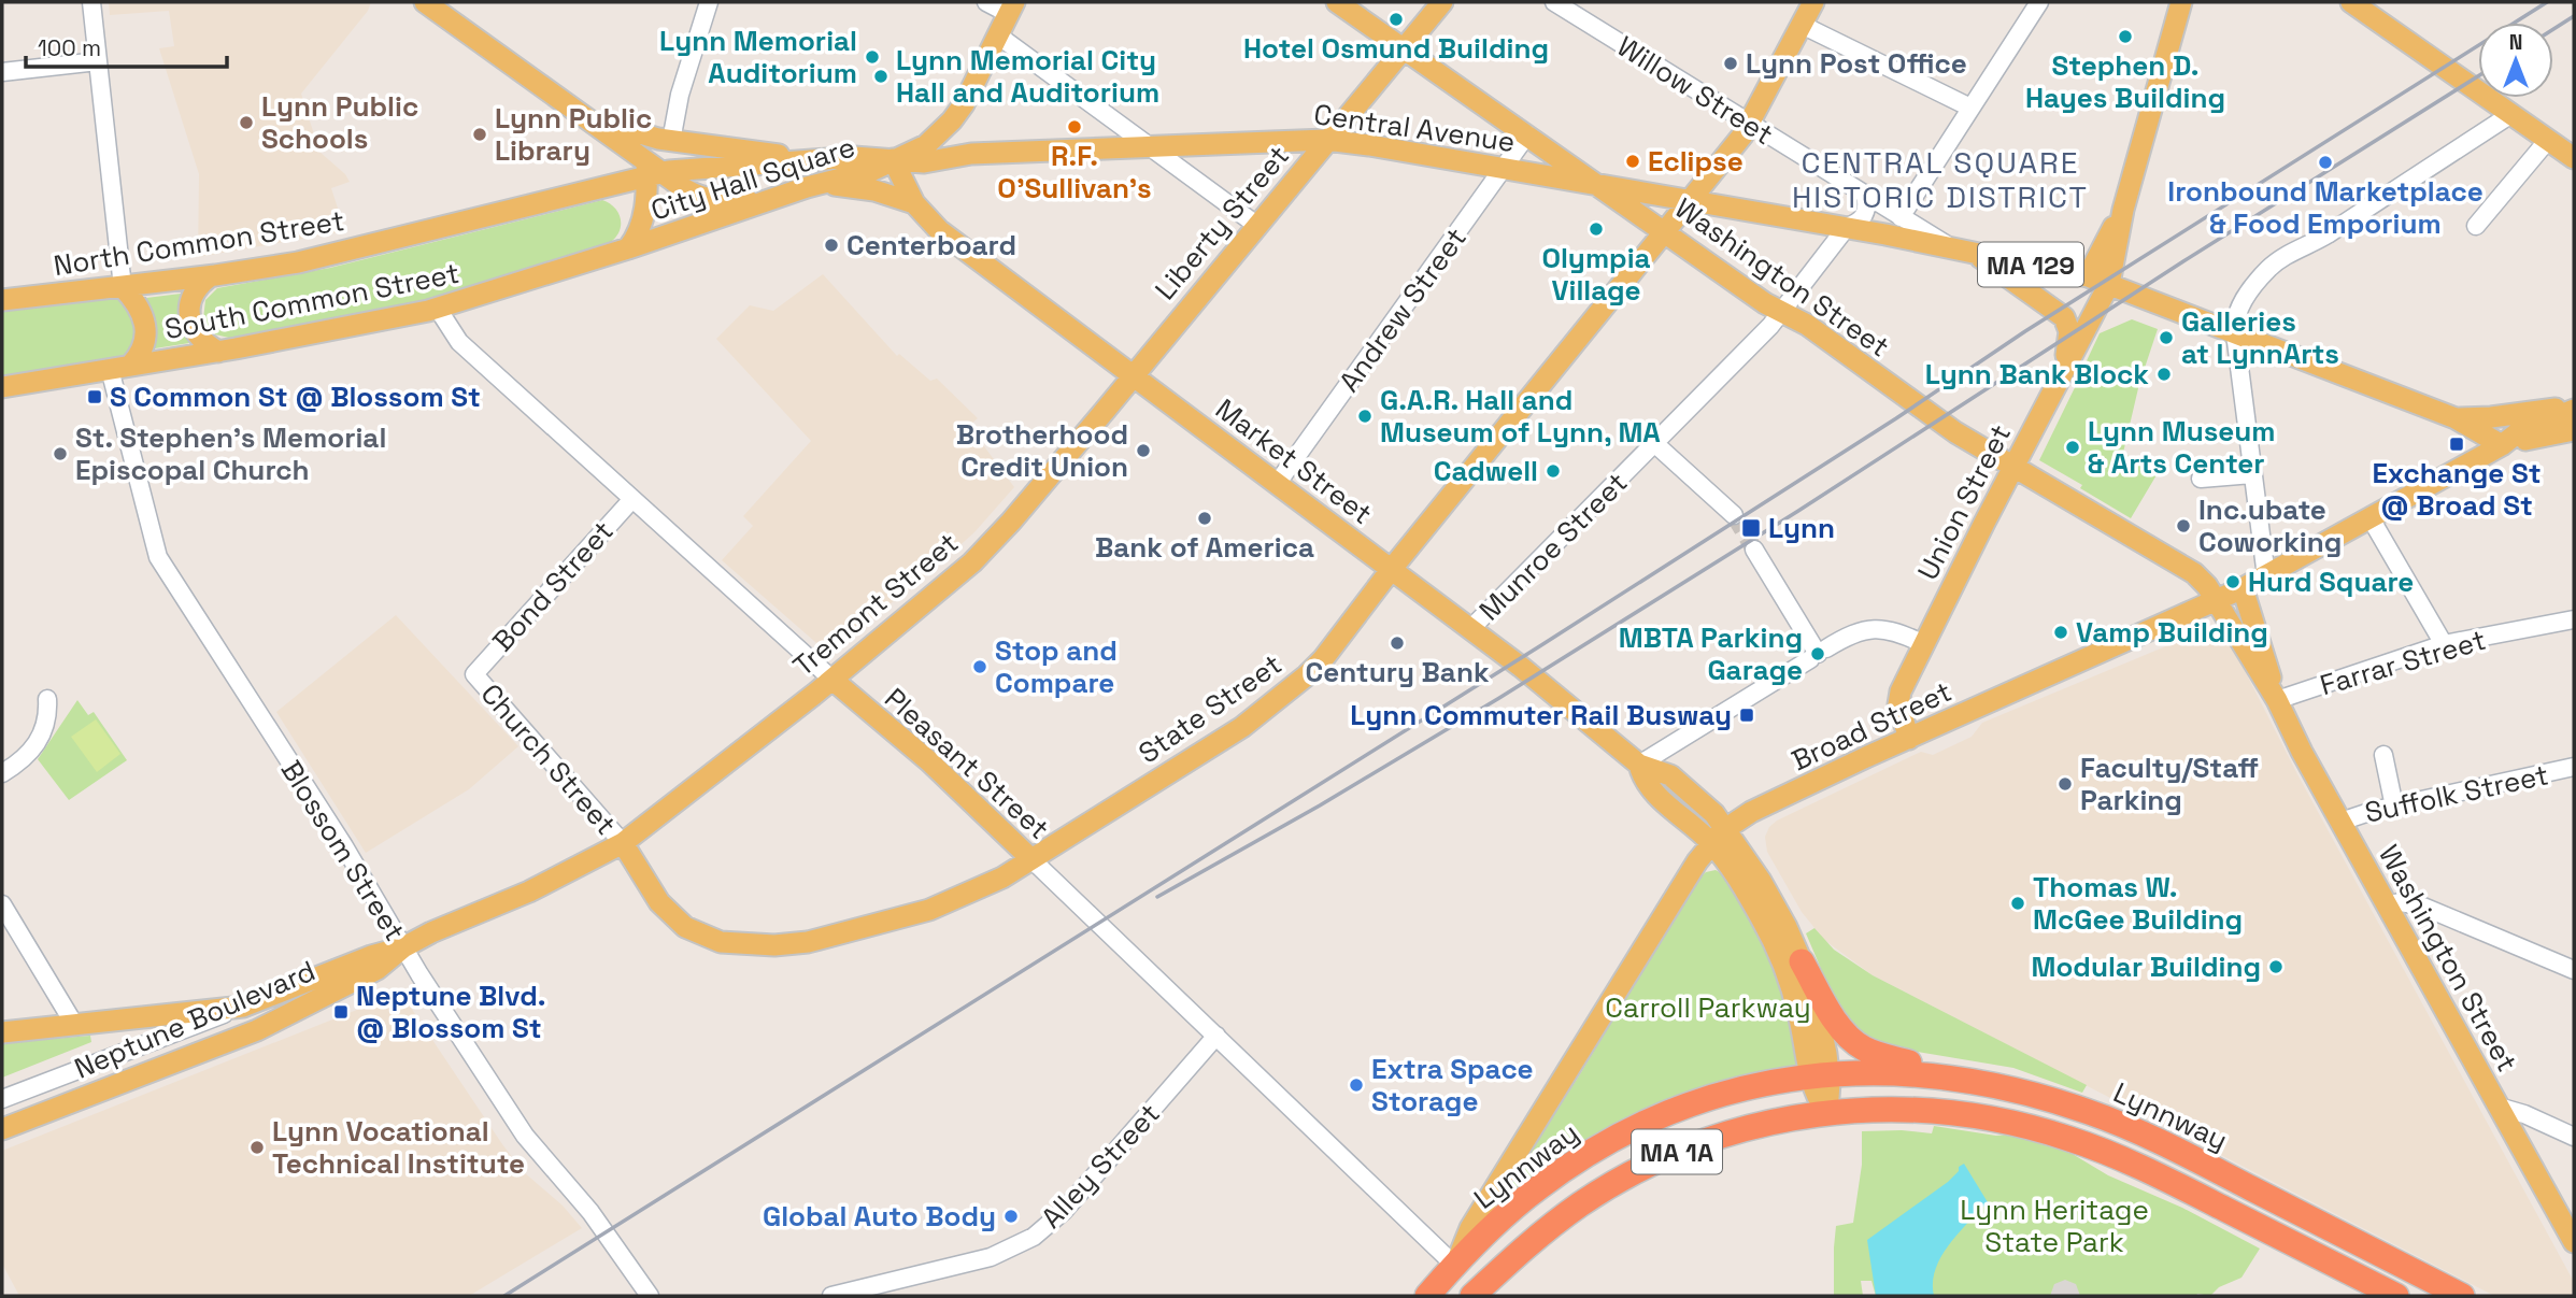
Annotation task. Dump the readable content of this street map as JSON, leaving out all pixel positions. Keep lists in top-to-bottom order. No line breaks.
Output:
{"streets":{"highway":["Lynnway","MA 1A"],"main road":["Central Avenue","City Hall Square","Liberty Street","North Common Street","MA 129","Washington Street","South Common Street","Market Street","Union Street","Tremont Street","State Street","Broad Street","Pleasant Street","Neptune Boulevard"],"street":["Willow Street","Andrew Street","Munroe Street","Bond Street","Farrar Street","Church Street","Suffolk Street","Blossom Street","Alley Street"]},"crossings":[["Willow Street","MA 129"],["Willow Street","Munroe Street"],["Willow Street","State Street"],["Central Avenue","City Hall Square"],["Central Avenue","Liberty Street"],["Central Avenue","MA 129"],["Central Avenue","Washington Street"],["Central Avenue","Andrew Street"],["Central Avenue","Munroe Street"],["Central Avenue","State Street"],["City Hall Square","North Common Street"],["City Hall Square","South Common Street"],["City Hall Square","Market Street"],["Liberty Street","Washington Street"],["Liberty Street","Market Street"],["Liberty Street","Tremont Street"],["MA 129","Union Street"],["MA 129","Munroe Street"],["MA 129","Broad Street"],["Washington Street","Andrew Street"],["Washington Street","Union Street"],["Washington Street","Munroe Street"],["Washington Street","Farrar Street"],["Washington Street","State Street"],["Washington Street","Broad Street"],["Washington Street","Suffolk Street"],["South Common Street","Pleasant Street"],["South Common Street","Blossom Street"],["Andrew Street","Market Street"],["Market Street","Munroe Street"],["Market Street","Tremont Street"],["Market Street","State Street"],["Market Street","Broad Street"],["Union Street","Broad Street"],["Bond Street","Church Street"],["Bond Street","Pleasant Street"],["Tremont Street","State Street"],["Tremont Street","Church Street"],["Tremont Street","Pleasant Street"],["Tremont Street","Neptune Boulevard"],["State Street","Church Street"],["State Street","Pleasant Street"],["State Street","Neptune Boulevard"],["Broad Street","Pleasant Street"],["Broad Street","Lynnway"],["Church Street","Neptune Boulevard"],["Pleasant Street","Lynnway"],["Pleasant Street","Alley Street"],["Blossom Street","Neptune Boulevard"]],"districts":["CENTRAL SQUARE HISTORIC DISTRICT"],"parks":["Carroll Parkway","Lynn Heritage State Park"],"places":{"other":["Hotel Osmund Building","Stephen D. Hayes Building","Lynn Memorial Auditorium","Lynn Post Office","Lynn Memorial City Hall and Auditorium","Lynn Public Schools","R.F. O'Sullivan's","Lynn Public Library","Eclipse","Ironbound Marketplace & Food Emporium","Olympia Village","Centerboard","Galleries at LynnArts","Lynn Bank Block","G.A.R. Hall and Museum of Lynn, MA","Lynn Museum & Arts Center","Brotherhood Credit Union","St. Stephen's Memorial Episcopal Church","Cadwell","Bank of America","Inc.ubate Coworking","Hurd Square","Vamp Building","Century Bank","MBTA Parking Garage","Stop and Compare","Faculty/Staff Parking","Thomas W. McGee Building","Modular Building","Extra Space Storage","Lynn Vocational Technical Institute","Global Auto Body"],"transit":["S Common St @ Blossom St","Exchange St @ Broad St","Lynn","Lynn Commuter Rail Busway","Neptune Blvd. @ Blossom St"]},"scale_bar":"100 m","north":"top"}
